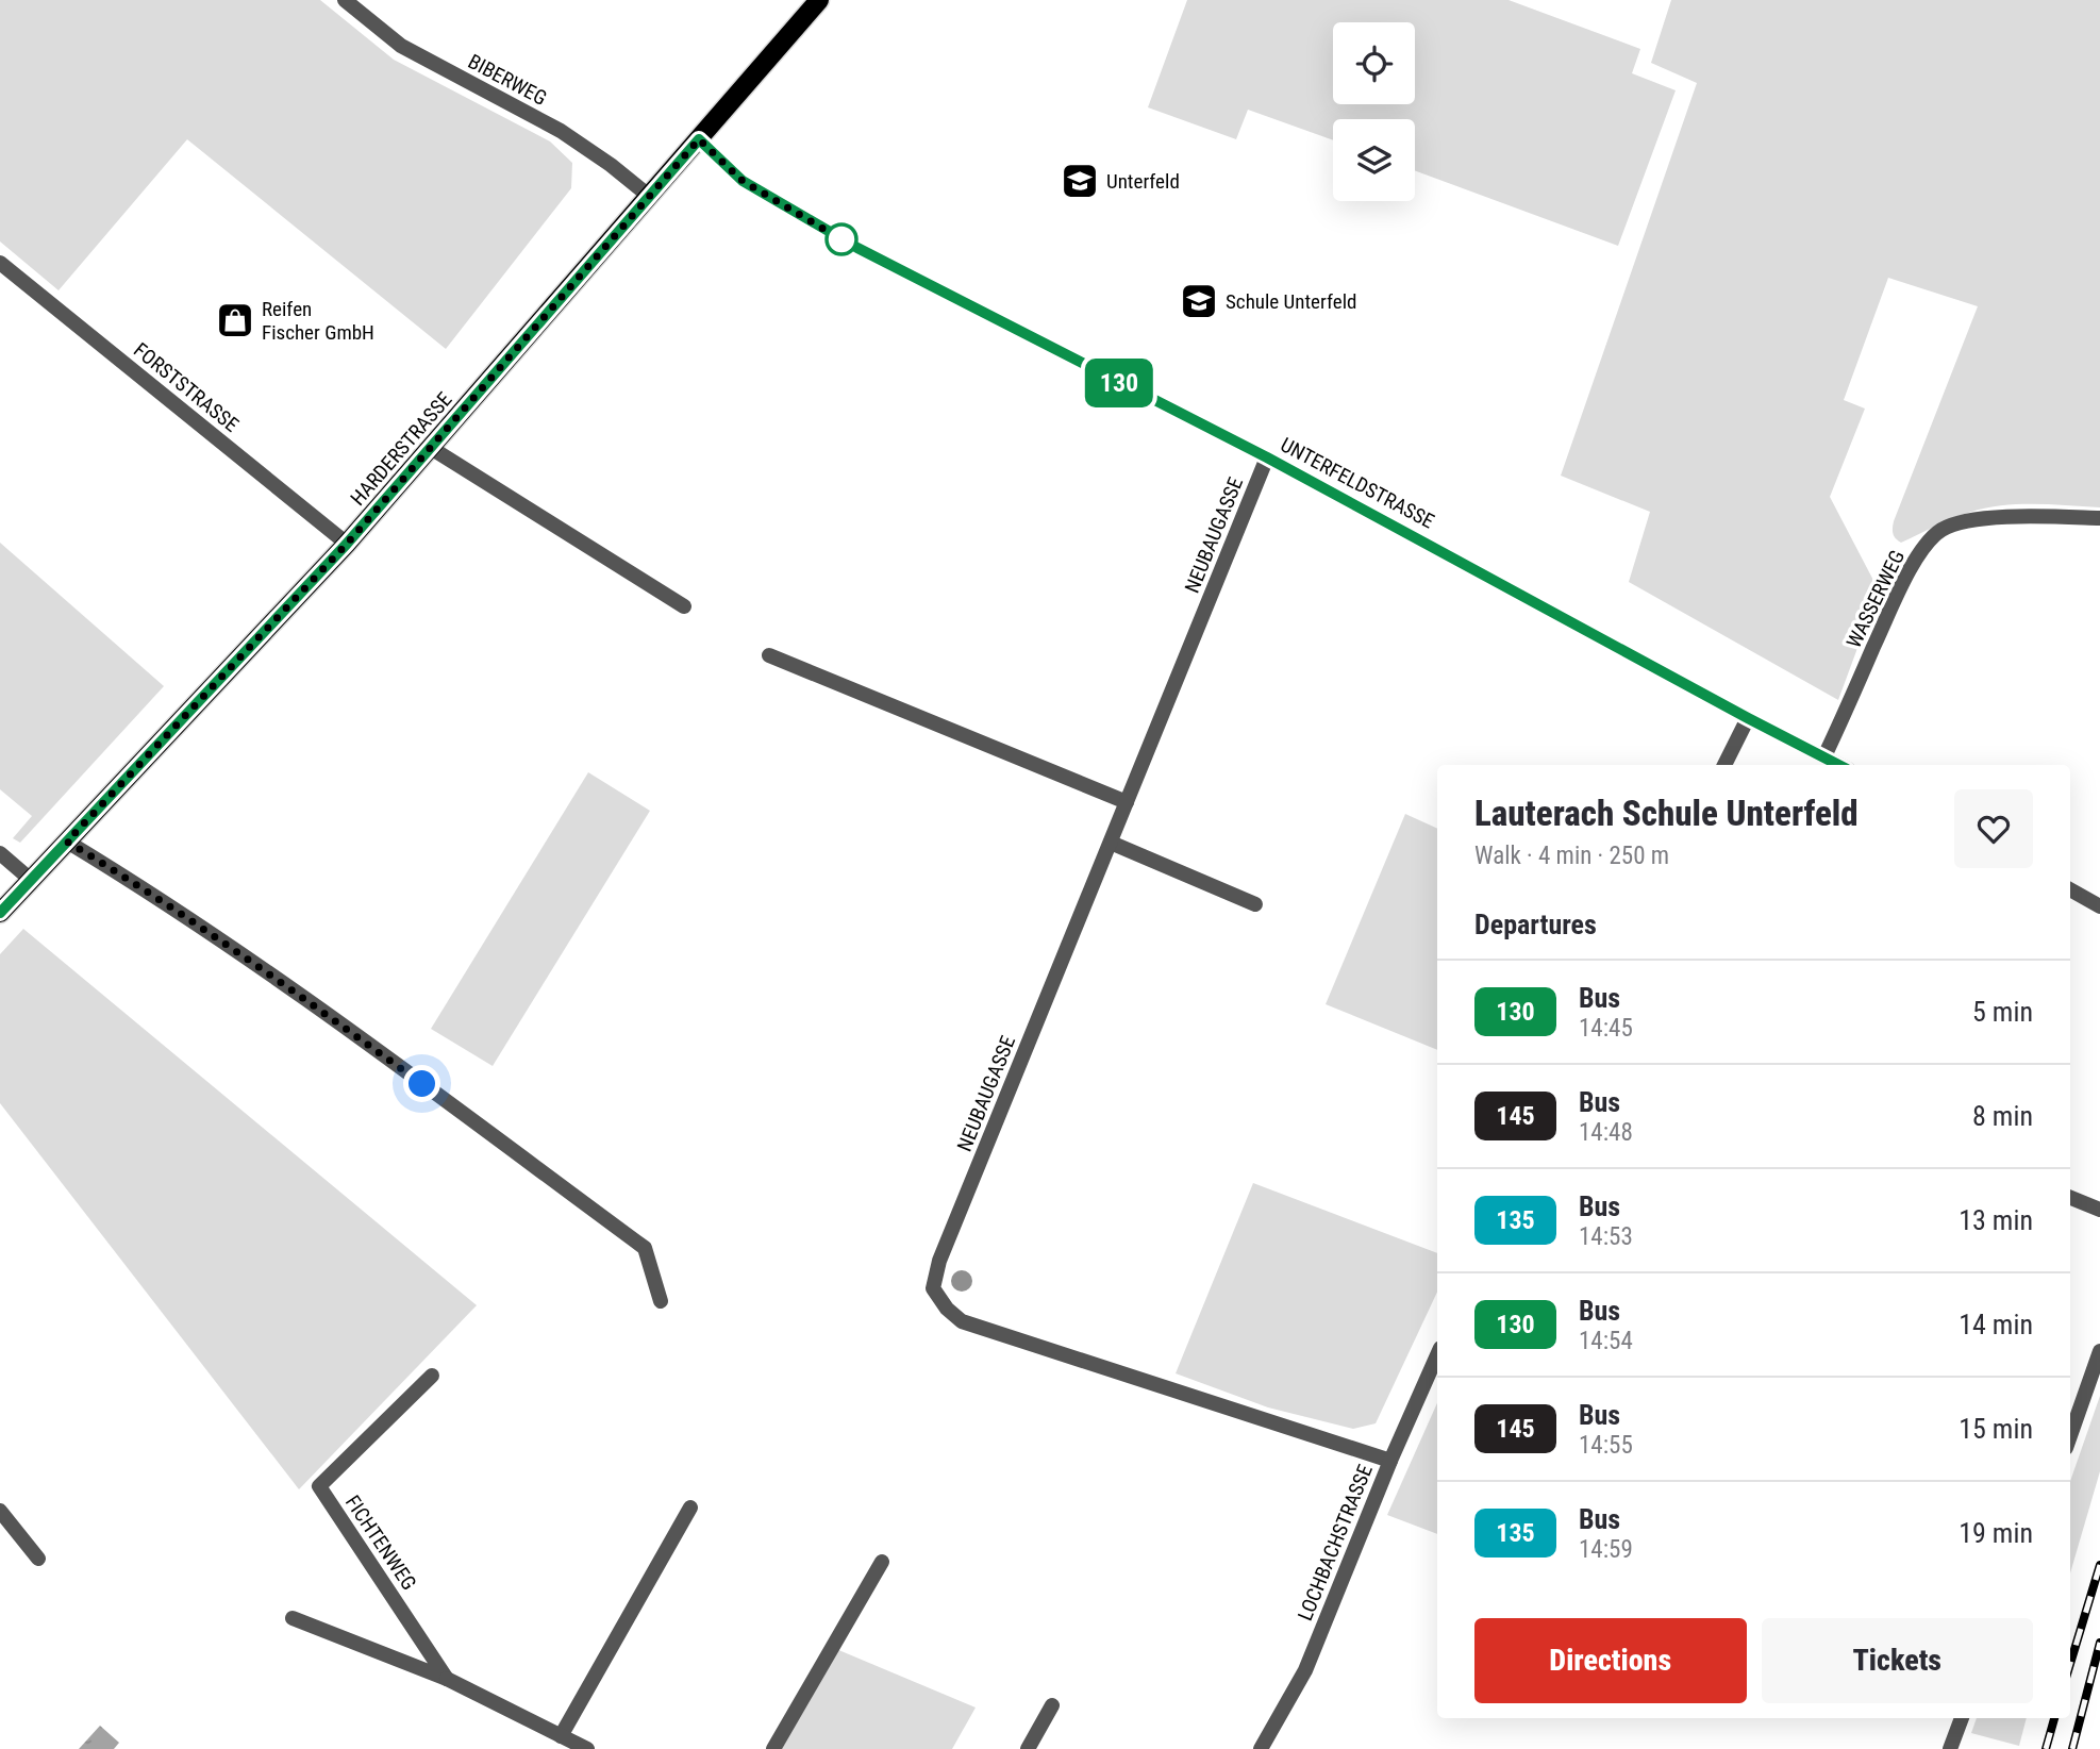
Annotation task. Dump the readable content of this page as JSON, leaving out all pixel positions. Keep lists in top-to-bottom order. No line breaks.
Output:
{"streets":{"main road":["HARDERSTRASSE"],"street":["BIBERWEG","FORSTSTRASSE","UNTERFELDSTRASSE","NEUBAUGASSE","WASSERWEG","FICHTENWEG","LOCHBACHSTRASSE"]},"crossings":[["BIBERWEG","HARDERSTRASSE"],["FORSTSTRASSE","HARDERSTRASSE"],["HARDERSTRASSE","UNTERFELDSTRASSE"],["UNTERFELDSTRASSE","NEUBAUGASSE"],["UNTERFELDSTRASSE","WASSERWEG"],["NEUBAUGASSE","LOCHBACHSTRASSE"]],"places":{"school or university":["Unterfeld","Schule Unterfeld"],"shop":["Reifen Fischer GmbH"]},"lines":["bus line 130"],"page":{"on_map":"130","heading":[["Lauterach Schule Unterfeld","Walk · 4 min · 250 m"],"Departures"],"list":[{"mark":"130","name":"Bus","note":"14:45","value":"5 min"},{"mark":"145","name":"Bus","note":"14:48","value":"8 min"},{"mark":"135","name":"Bus","note":"14:53","value":"13 min"},{"mark":"130","name":"Bus","note":"14:54","value":"14 min"},{"mark":"145","name":"Bus","note":"14:55","value":"15 min"},{"mark":"135","name":"Bus","note":"14:59","value":"19 min"}],"buttons":["Directions","Tickets"]}}
